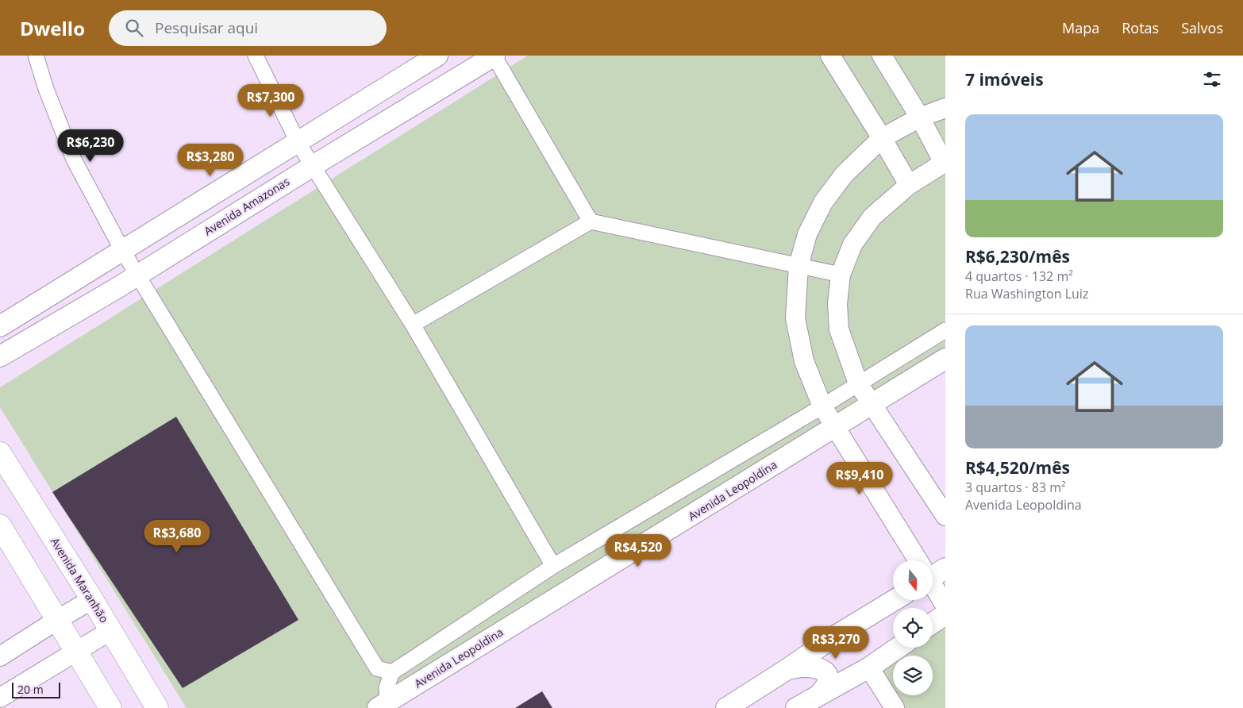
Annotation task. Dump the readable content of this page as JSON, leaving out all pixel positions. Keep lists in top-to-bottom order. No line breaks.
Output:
{"streets":{"main road":["Avenida Amazonas","Avenida Leopoldina","Avenida Maranhão"]},"scale_bar":"20 m","north":"bottom","page":{"header":"Dwello","search":"Pesquisar aqui","nav":["Mapa","Rotas","Salvos"],"heading":"7 imóveis","price":["R$7,300","R$6,230","R$3,280","R$9,410","R$3,680","R$4,520","R$3,270"],"list":[{"name":"R$6,230/mês","note":"4 quartos · 132 m² · Rua Washington Luiz"},{"name":"R$4,520/mês","note":"3 quartos · 83 m² · Avenida Leopoldina"}],"scale":"20 m"}}
